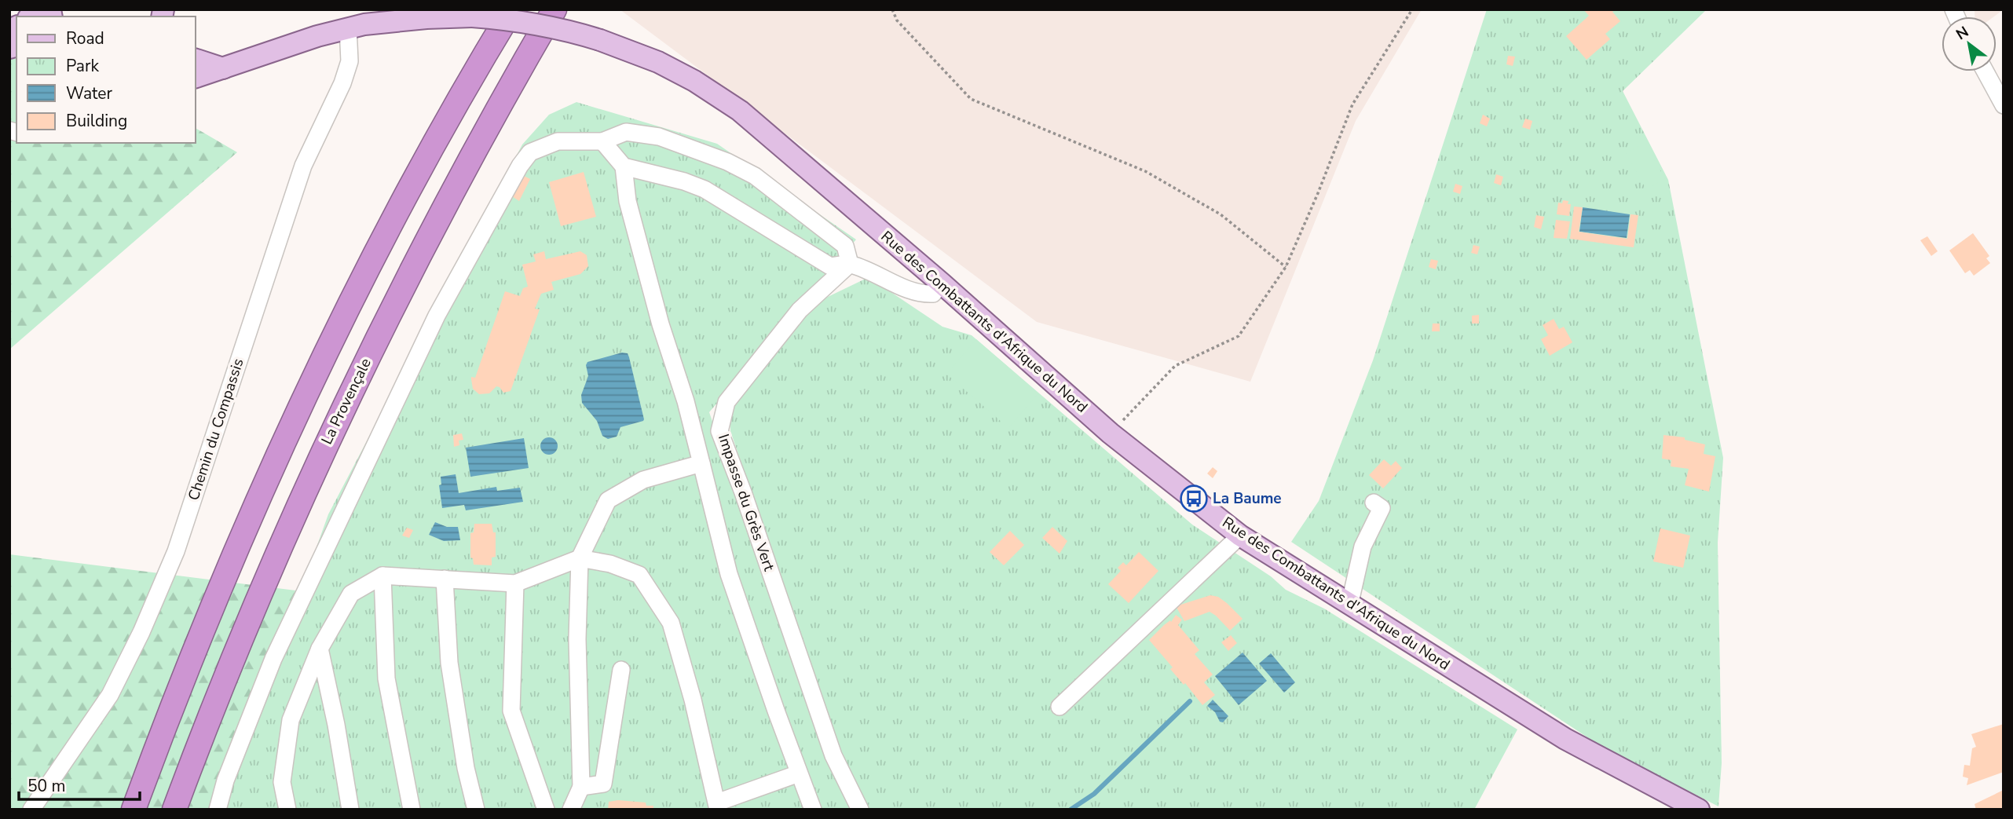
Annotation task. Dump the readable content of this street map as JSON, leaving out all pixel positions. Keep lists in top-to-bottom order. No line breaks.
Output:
{"streets":{"highway":["La Provençale"],"main road":["Rue des Combattants d'Afrique du Nord"],"street":["Chemin du Compassis","Impasse du Grès Vert"]},"crossings":[["Rue des Combattants d'Afrique du Nord","Chemin du Compassis"]],"places":{"bus stop":["La Baume"]},"legend":["Road","Park","Water","Building"],"scale_bar":"50 m","north":"top left"}
